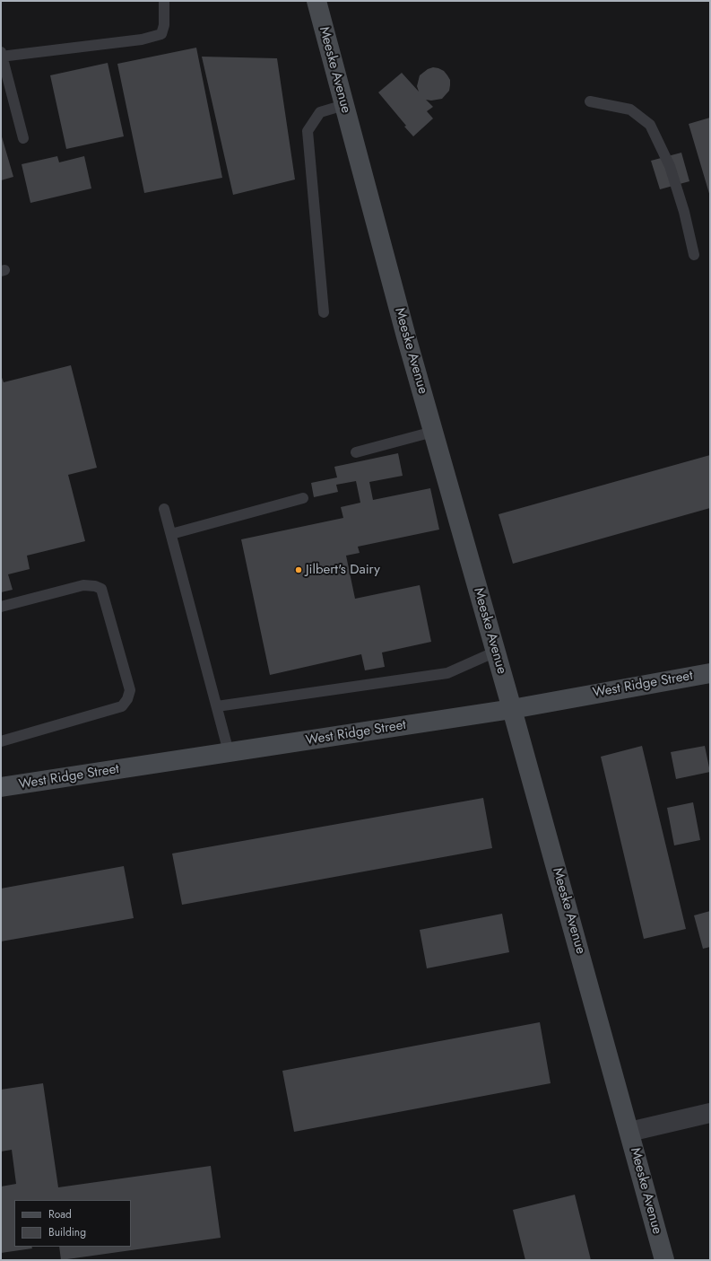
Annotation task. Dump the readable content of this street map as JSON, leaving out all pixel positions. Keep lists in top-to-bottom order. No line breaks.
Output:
{"streets":{"street":["Meeske Avenue","West Ridge Street"]},"crossings":[["Meeske Avenue","West Ridge Street"]],"places":["Jilbert's Dairy"],"legend":["Road","Building"]}
